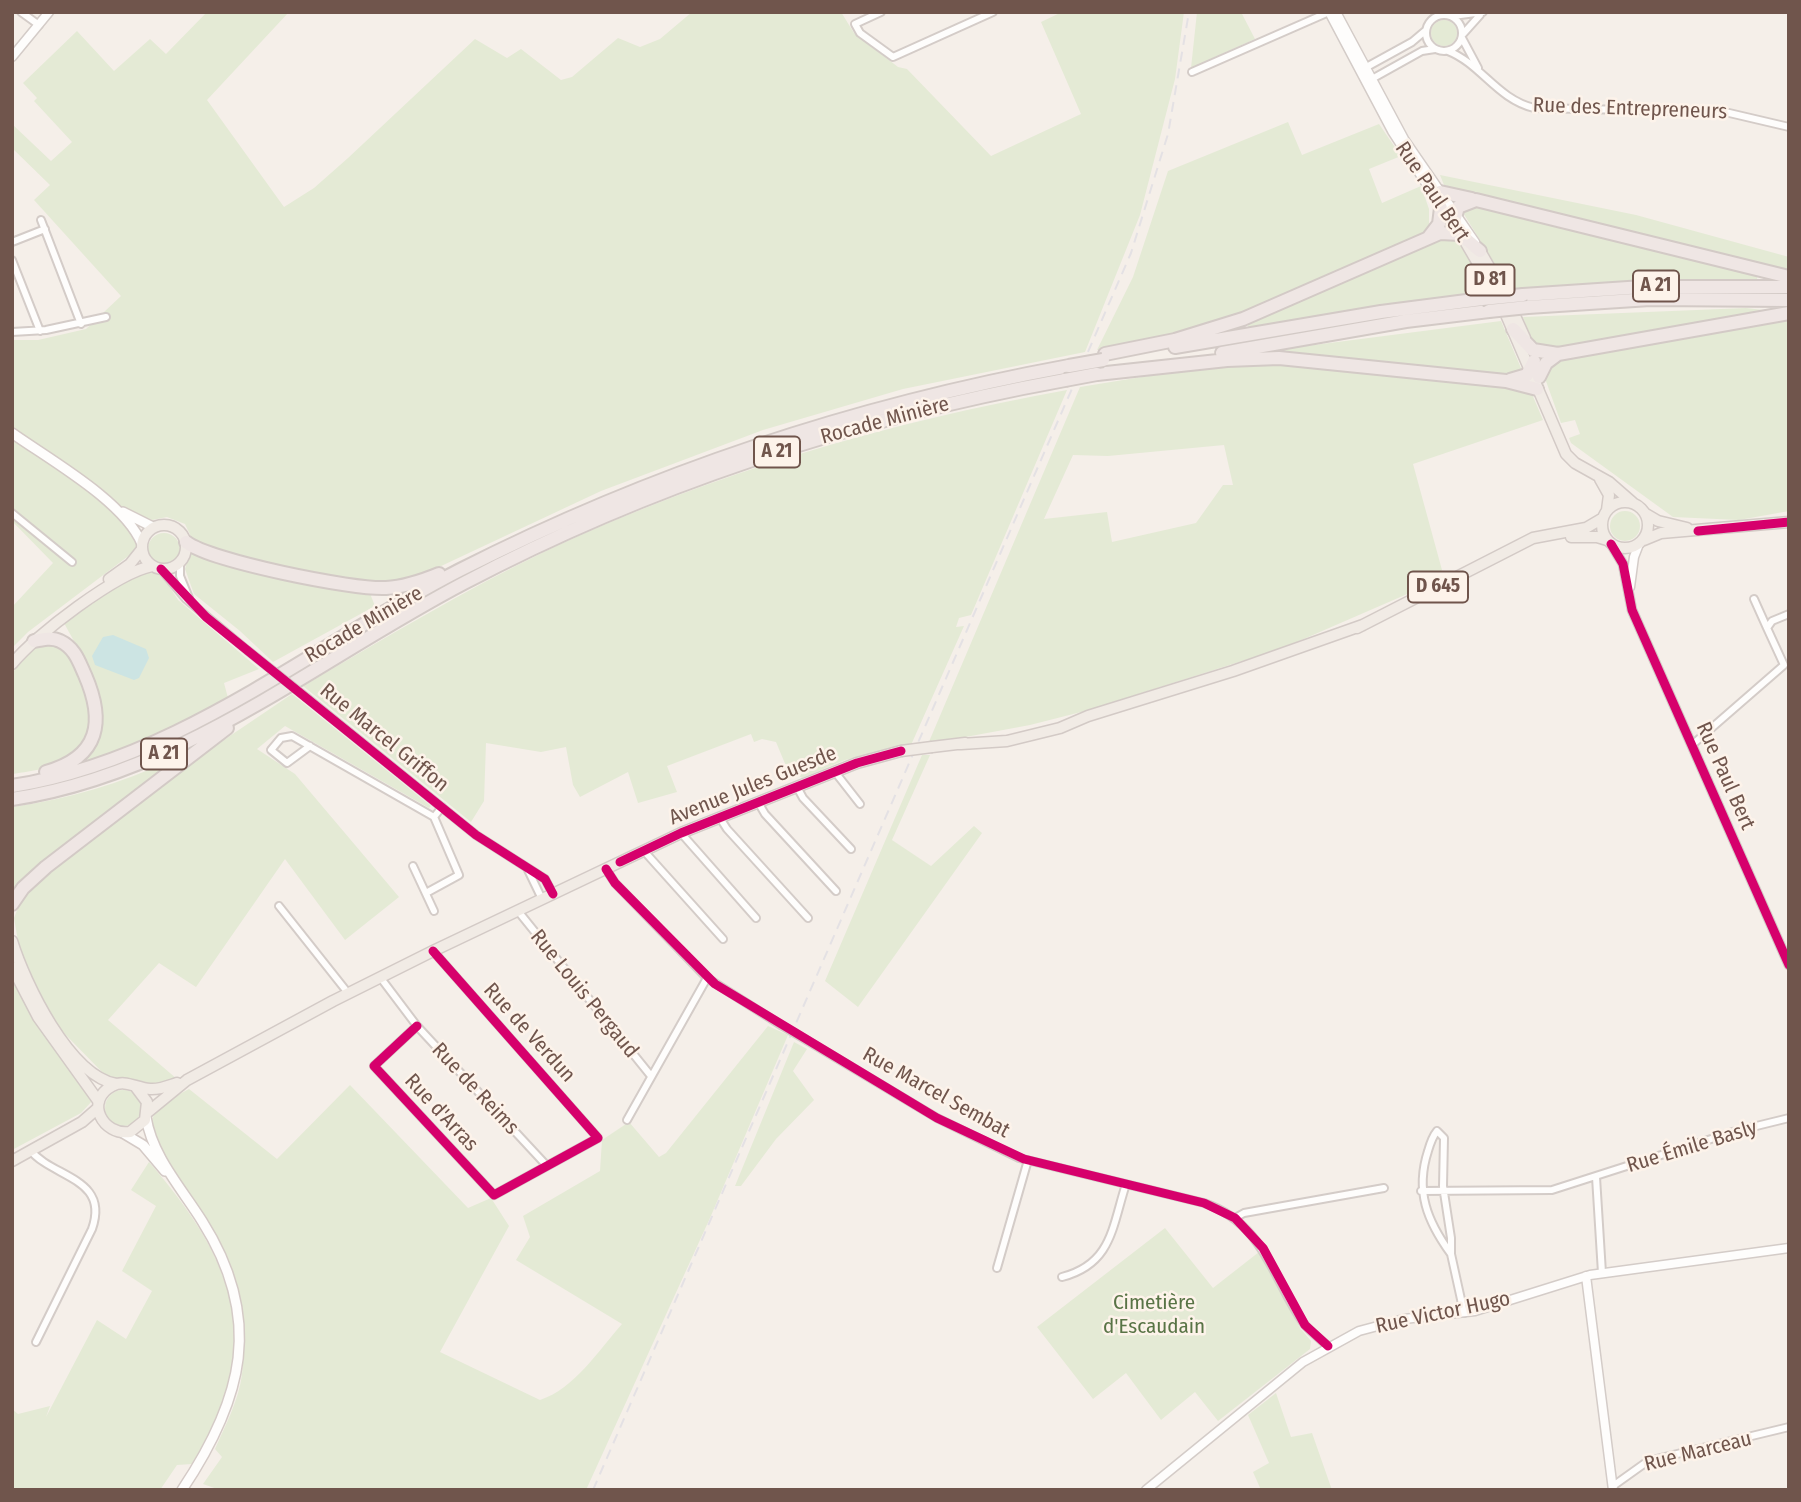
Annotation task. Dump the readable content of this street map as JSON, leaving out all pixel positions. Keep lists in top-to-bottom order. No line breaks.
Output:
{"streets":{"highway":["A 21","Rocade Minière"],"main road":["Rue Paul Bert","D 81","D 645","Avenue Jules Guesde"],"street":["Rue des Entrepreneurs","Rue Marcel Griffon","Rue Louis Pergaud","Rue de Verdun","Rue de Reims","Rue Marcel Sembat","Rue d'Arras","Rue Émile Basly","Rue Victor Hugo","Rue Marceau"]},"crossings":[["Rue Paul Bert","Avenue Jules Guesde"],["D 645","Avenue Jules Guesde"],["Rue Marcel Griffon","Avenue Jules Guesde"],["Avenue Jules Guesde","Rue Louis Pergaud"],["Avenue Jules Guesde","Rue de Verdun"],["Avenue Jules Guesde","Rue de Reims"],["Avenue Jules Guesde","Rue Marcel Sembat"],["Rue de Verdun","Rue de Reims"],["Rue de Verdun","Rue d'Arras"],["Rue de Reims","Rue d'Arras"],["Rue Marcel Sembat","Rue Victor Hugo"]],"parks":["Cimetière d'Escaudain"]}
